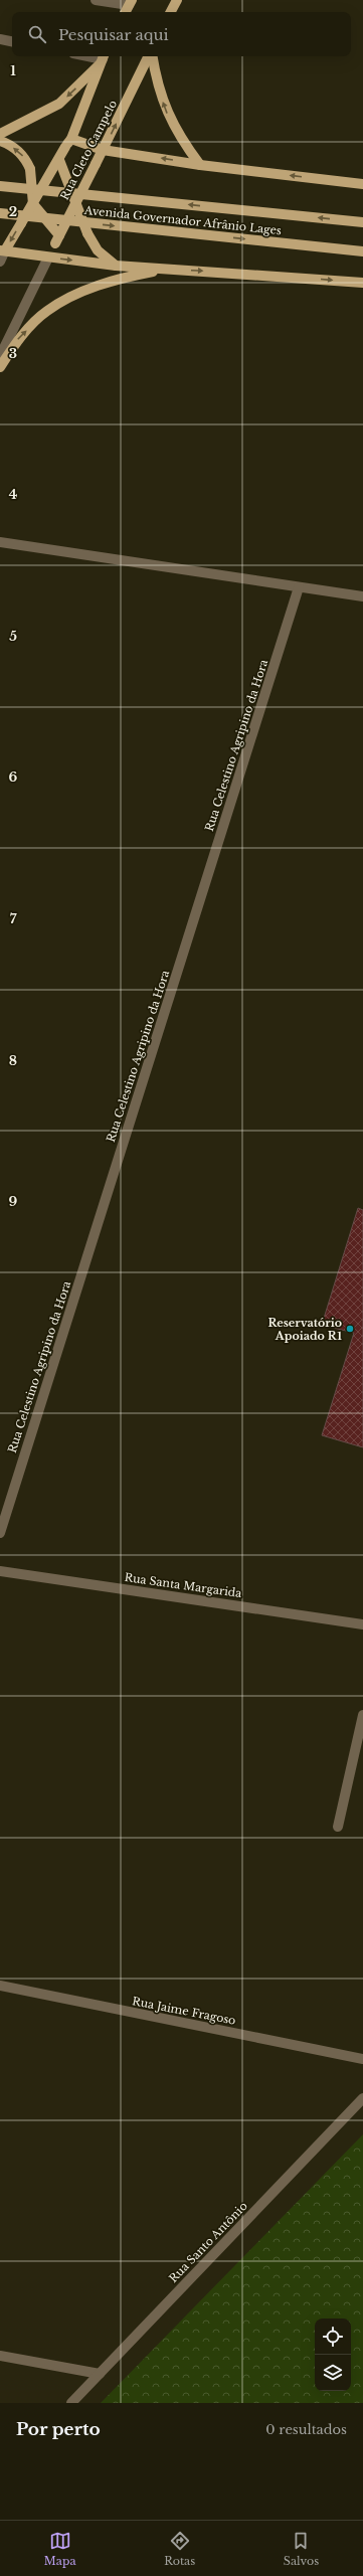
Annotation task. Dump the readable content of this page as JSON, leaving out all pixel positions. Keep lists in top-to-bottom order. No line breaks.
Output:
{"streets":{"main road":["Rua Cleto Campelo","Avenida Governador Afrânio Lages"],"street":["Rua Celestino Agripino da Hora","Rua Santa Margarida","Rua Jaime Fragoso","Rua Santo Antônio"]},"places":["Reservatório Apoiado R1"],"page":{"search":"Pesquisar aqui","heading":["Por perto","0 resultados"],"nav":["Mapa","Rotas","Salvos"]},"grid":{"rows":["1","2","3","4","5","6","7","8","9"]}}
